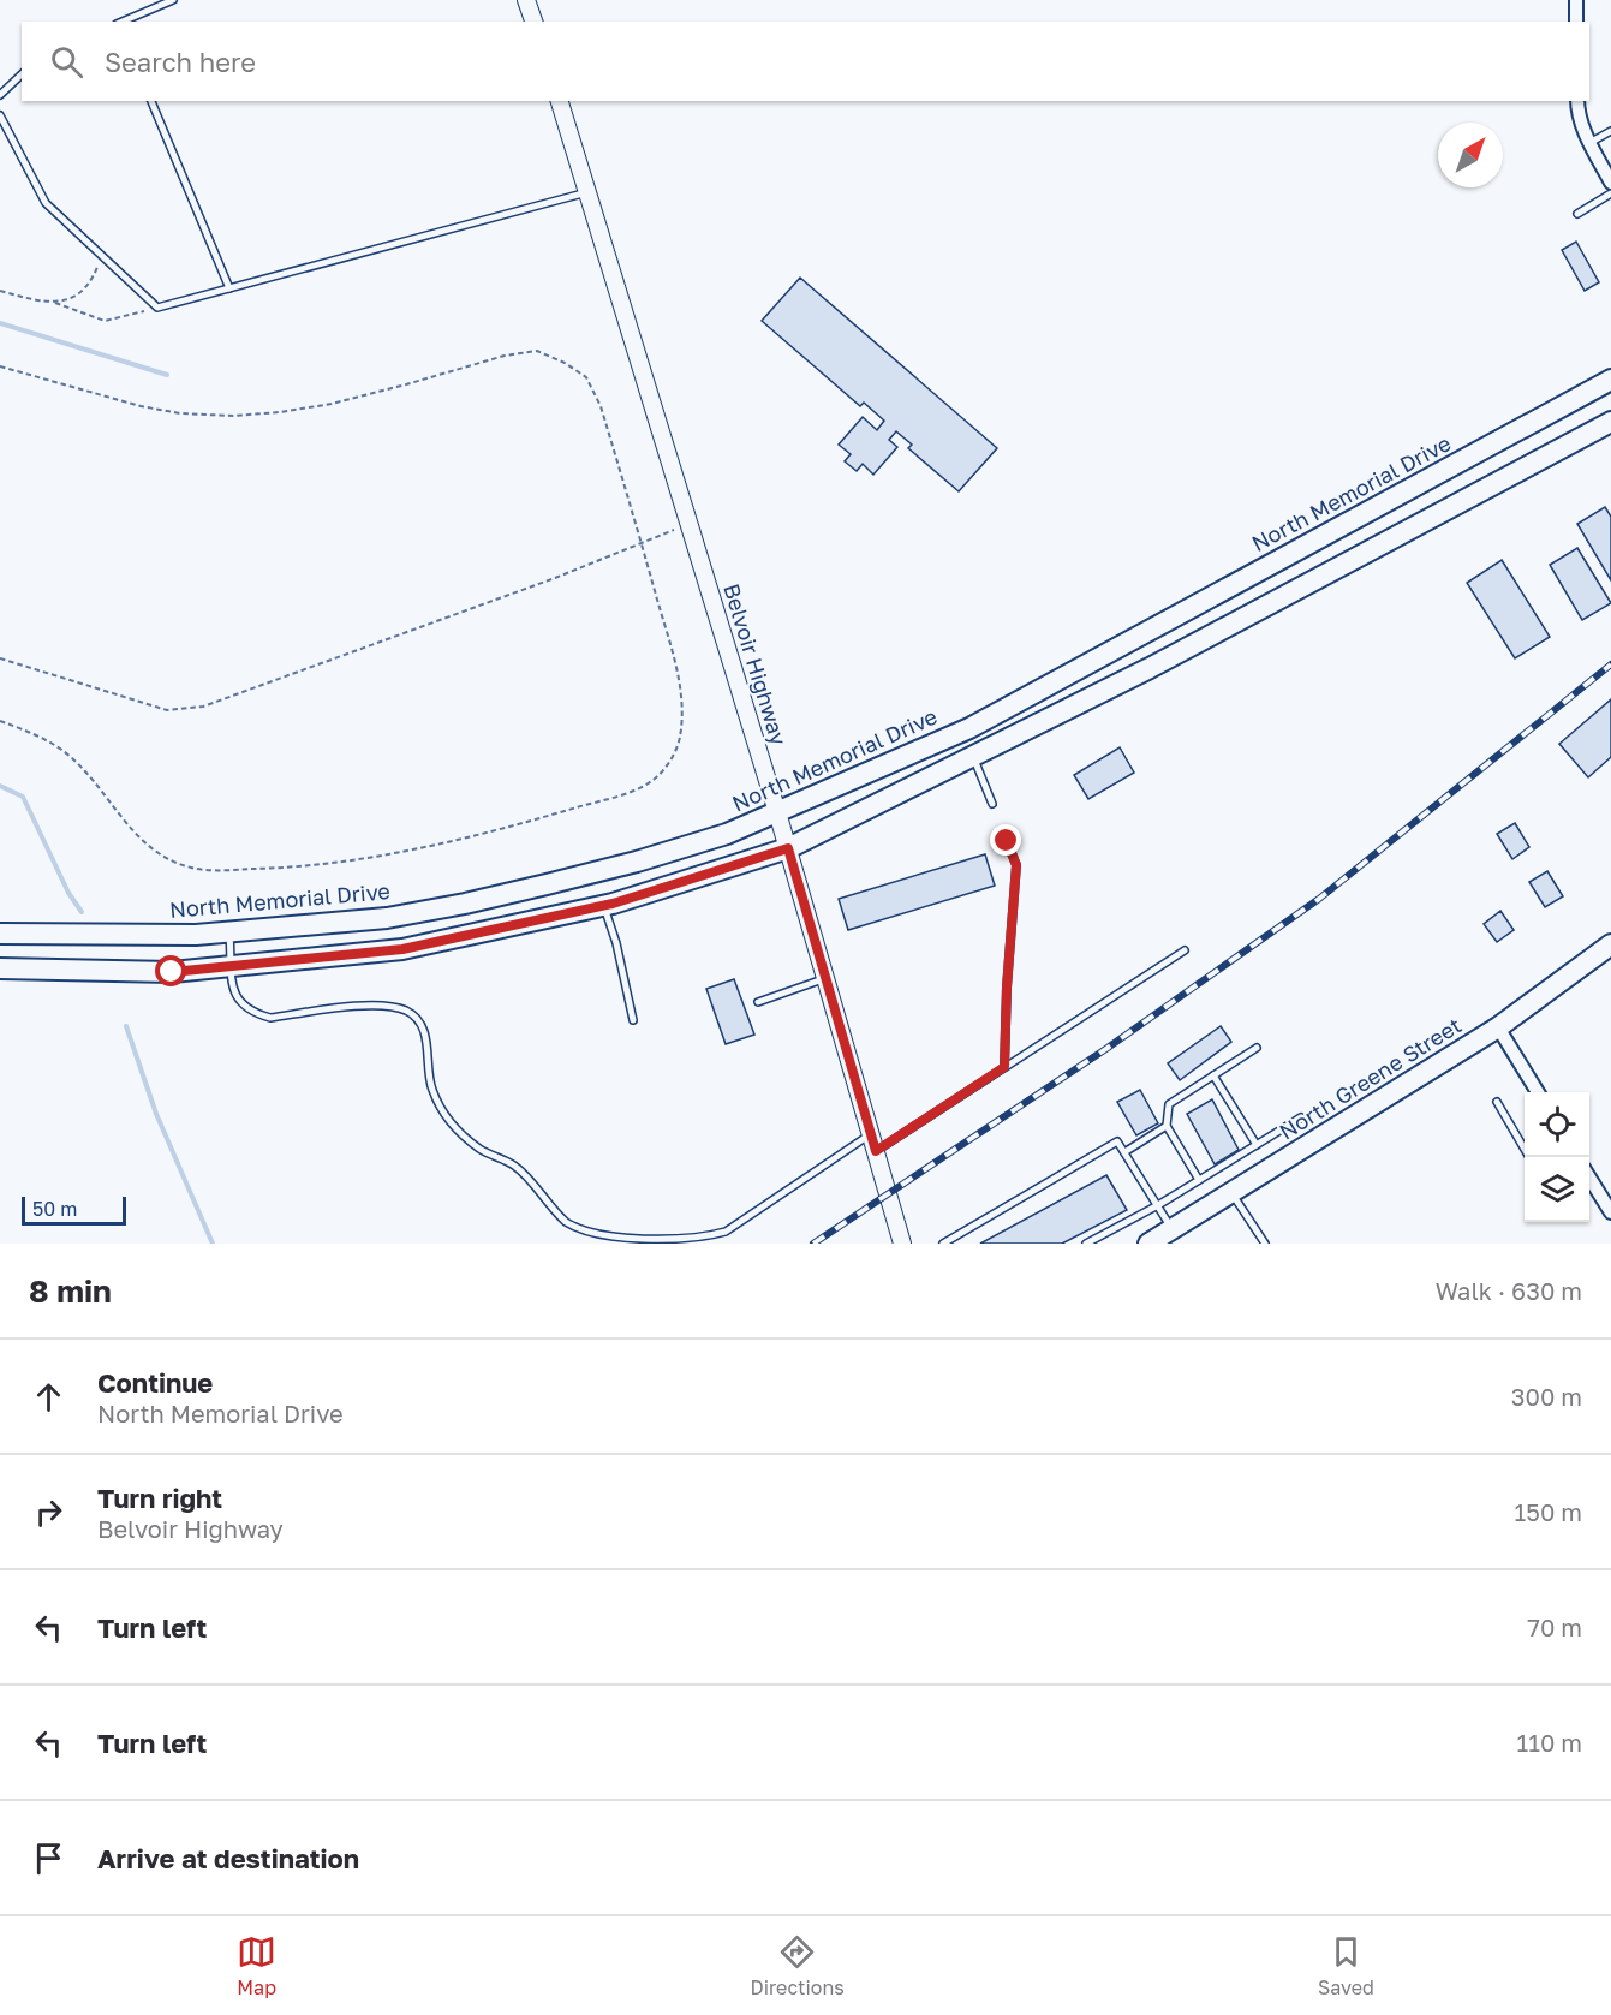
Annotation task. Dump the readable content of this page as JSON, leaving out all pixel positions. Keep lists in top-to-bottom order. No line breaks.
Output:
{"streets":{"main road":["North Memorial Drive","North Greene Street"],"street":["Belvoir Highway"]},"crossings":[["North Memorial Drive","Belvoir Highway"]],"scale_bar":"50 m","north":"top right","page":{"search":"Search here","scale":"50 m","heading":["8 min","Walk · 630 m"],"list":[["Continue","North Memorial Drive","300 m"],["Turn right","Belvoir Highway","150 m"],["Turn left","70 m"],["Turn left","110 m"],"Arrive at destination"],"nav":["Map","Directions","Saved"]}}
